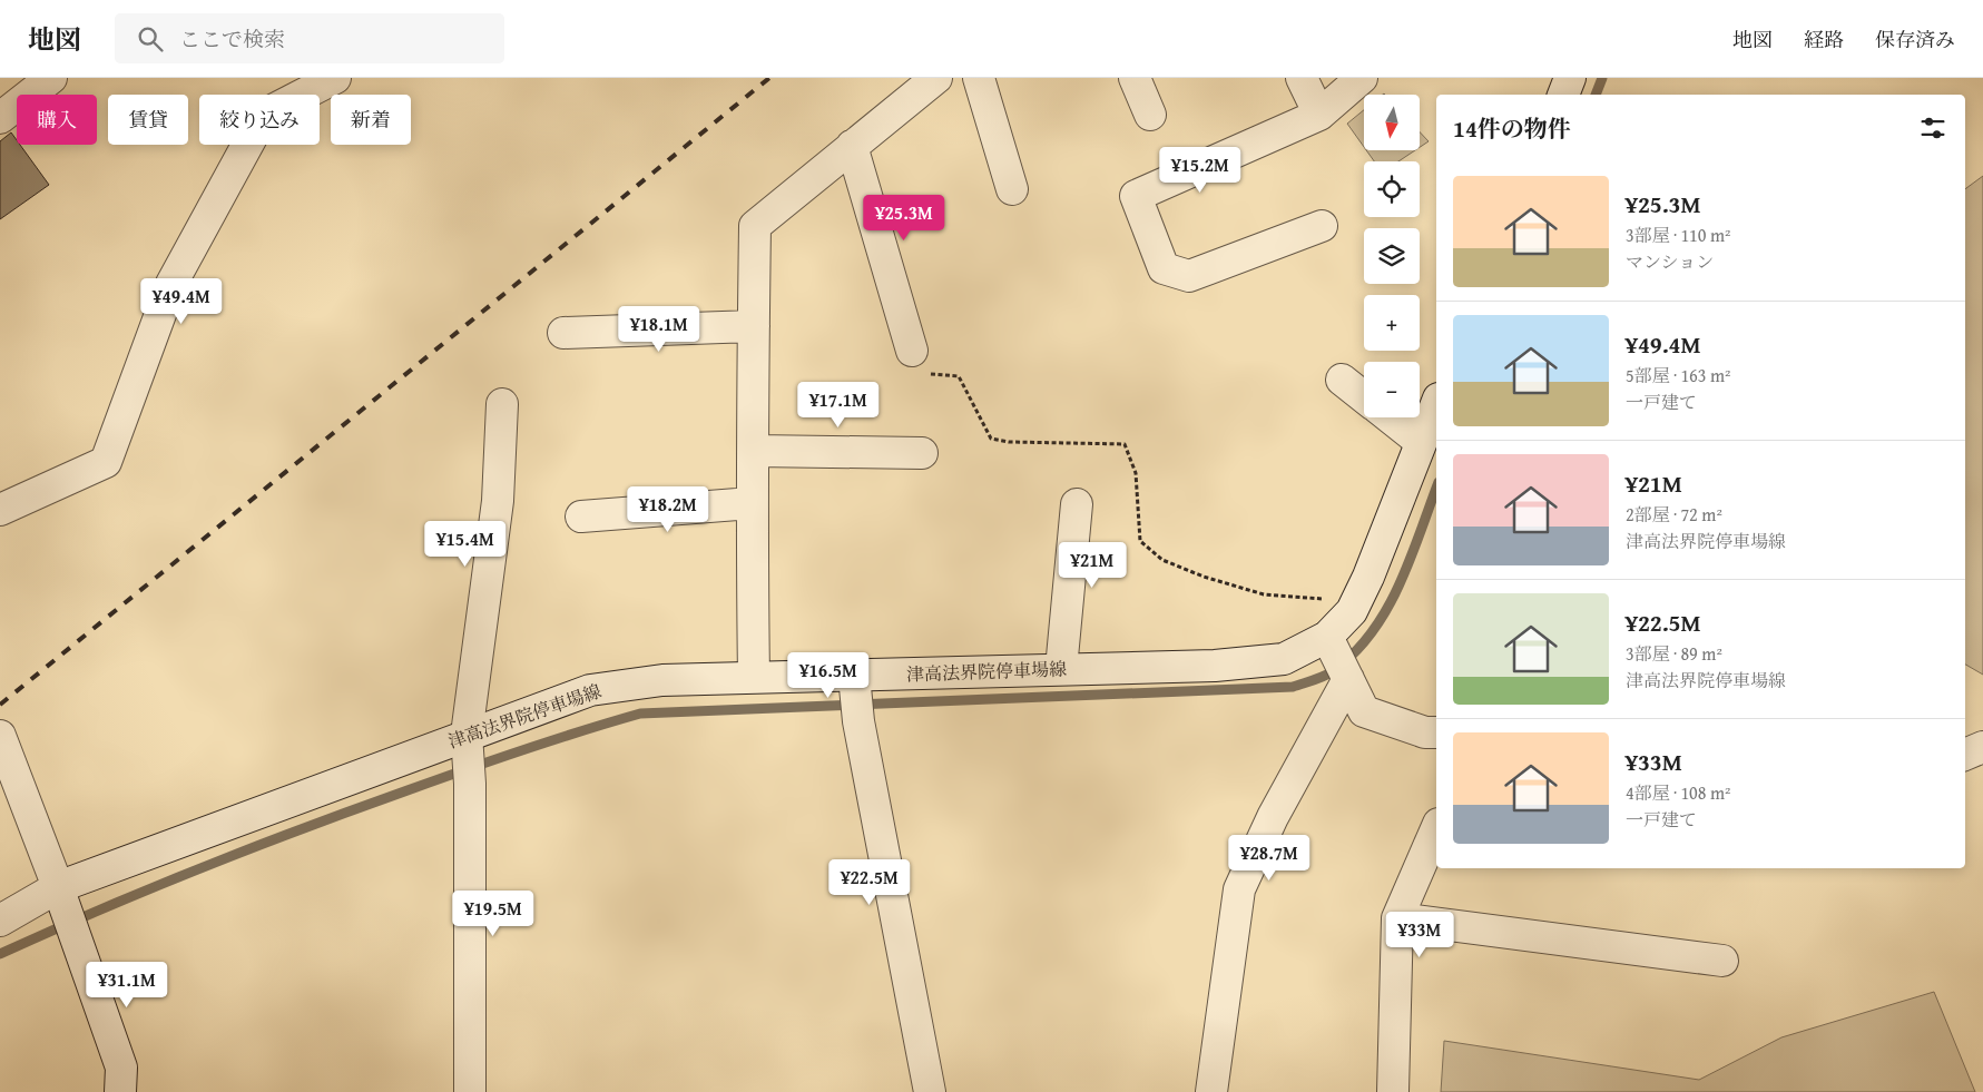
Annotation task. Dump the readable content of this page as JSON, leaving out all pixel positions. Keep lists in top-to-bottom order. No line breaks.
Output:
{"streets":{"street":["津高法界院停車場線"]},"north":"bottom","page":{"header":"地図","search":"ここで検索","nav":["地図","経路","保存済み"],"map_buttons":["+","−"],"chip":["購入","賃貸","絞り込み","新着"],"heading":"14件の物件","price":["¥15.2M","¥25.3M","¥49.4M","¥18.1M","¥17.1M","¥18.2M","¥15.4M","¥21M","¥16.5M","¥28.7M","¥22.5M","¥19.5M","¥33M","¥31.1M"],"list":[{"name":"¥25.3M","note":"3部屋 · 110 m² · マンション"},{"name":"¥49.4M","note":"5部屋 · 163 m² · 一戸建て"},{"name":"¥21M","note":"2部屋 · 72 m² · 津高法界院停車場線"},{"name":"¥22.5M","note":"3部屋 · 89 m² · 津高法界院停車場線"},{"name":"¥33M","note":"4部屋 · 108 m² · 一戸建て"}]}}
